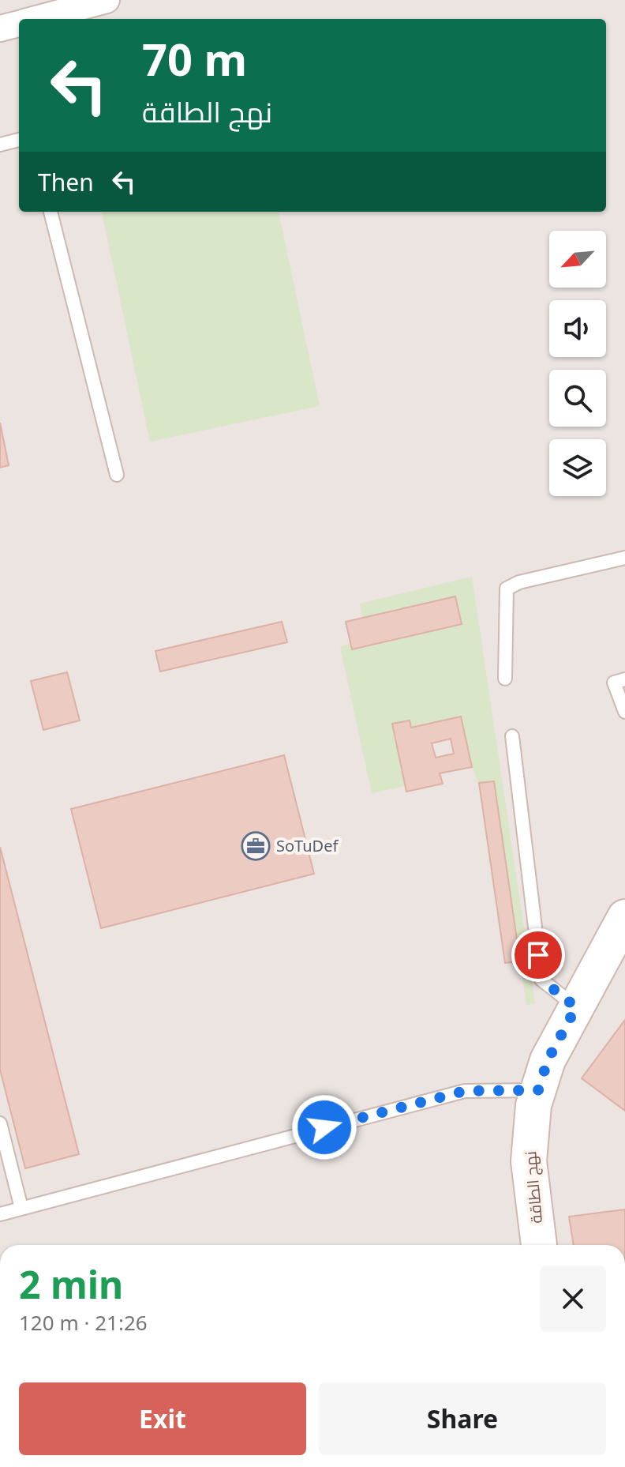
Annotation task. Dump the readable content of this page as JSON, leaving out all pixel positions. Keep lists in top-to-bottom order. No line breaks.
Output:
{"streets":{"street":["نهج الطاقة"]},"places":{"office":["SoTuDef"]},"north":"bottom left","page":{"turn":["70 m","نهج الطاقة"],"then":"Then","heading":["2 min","120 m · 21:26"],"buttons":["Exit","Share"]}}
